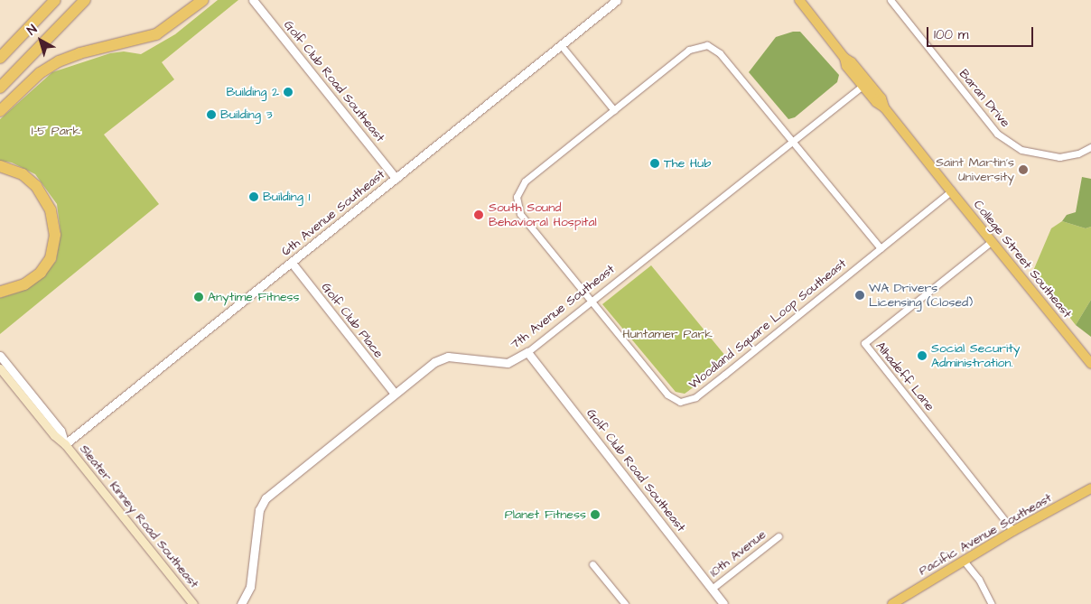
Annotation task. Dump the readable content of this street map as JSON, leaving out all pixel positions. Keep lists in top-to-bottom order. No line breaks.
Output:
{"streets":{"main road":["College Street Southeast","Sleater Kinney Road Southeast","Pacific Avenue Southeast"],"street":["Golf Club Road Southeast","Baran Drive","6th Avenue Southeast","7th Avenue Southeast","Golf Club Place","Woodland Square Loop Southeast","Alhadeff Lane","10th Avenue"]},"crossings":[["Golf Club Road Southeast","6th Avenue Southeast"],["Golf Club Road Southeast","7th Avenue Southeast"],["Golf Club Road Southeast","10th Avenue"],["6th Avenue Southeast","Golf Club Place"],["6th Avenue Southeast","Sleater Kinney Road Southeast"],["College Street Southeast","7th Avenue Southeast"],["College Street Southeast","Woodland Square Loop Southeast"],["College Street Southeast","Alhadeff Lane"],["7th Avenue Southeast","Golf Club Place"],["7th Avenue Southeast","Woodland Square Loop Southeast"],["Alhadeff Lane","Pacific Avenue Southeast"]],"parks":["I-5 Park","Huntamer Park"],"places":["Building 2","Building 3","The Hub","Saint Martin's University","Building 1","South Sound Behavioral Hospital","WA Drivers Licensing (Closed)","Anytime Fitness","Social Security Administration.","Planet Fitness"],"scale_bar":"100 m","north":"top left"}
